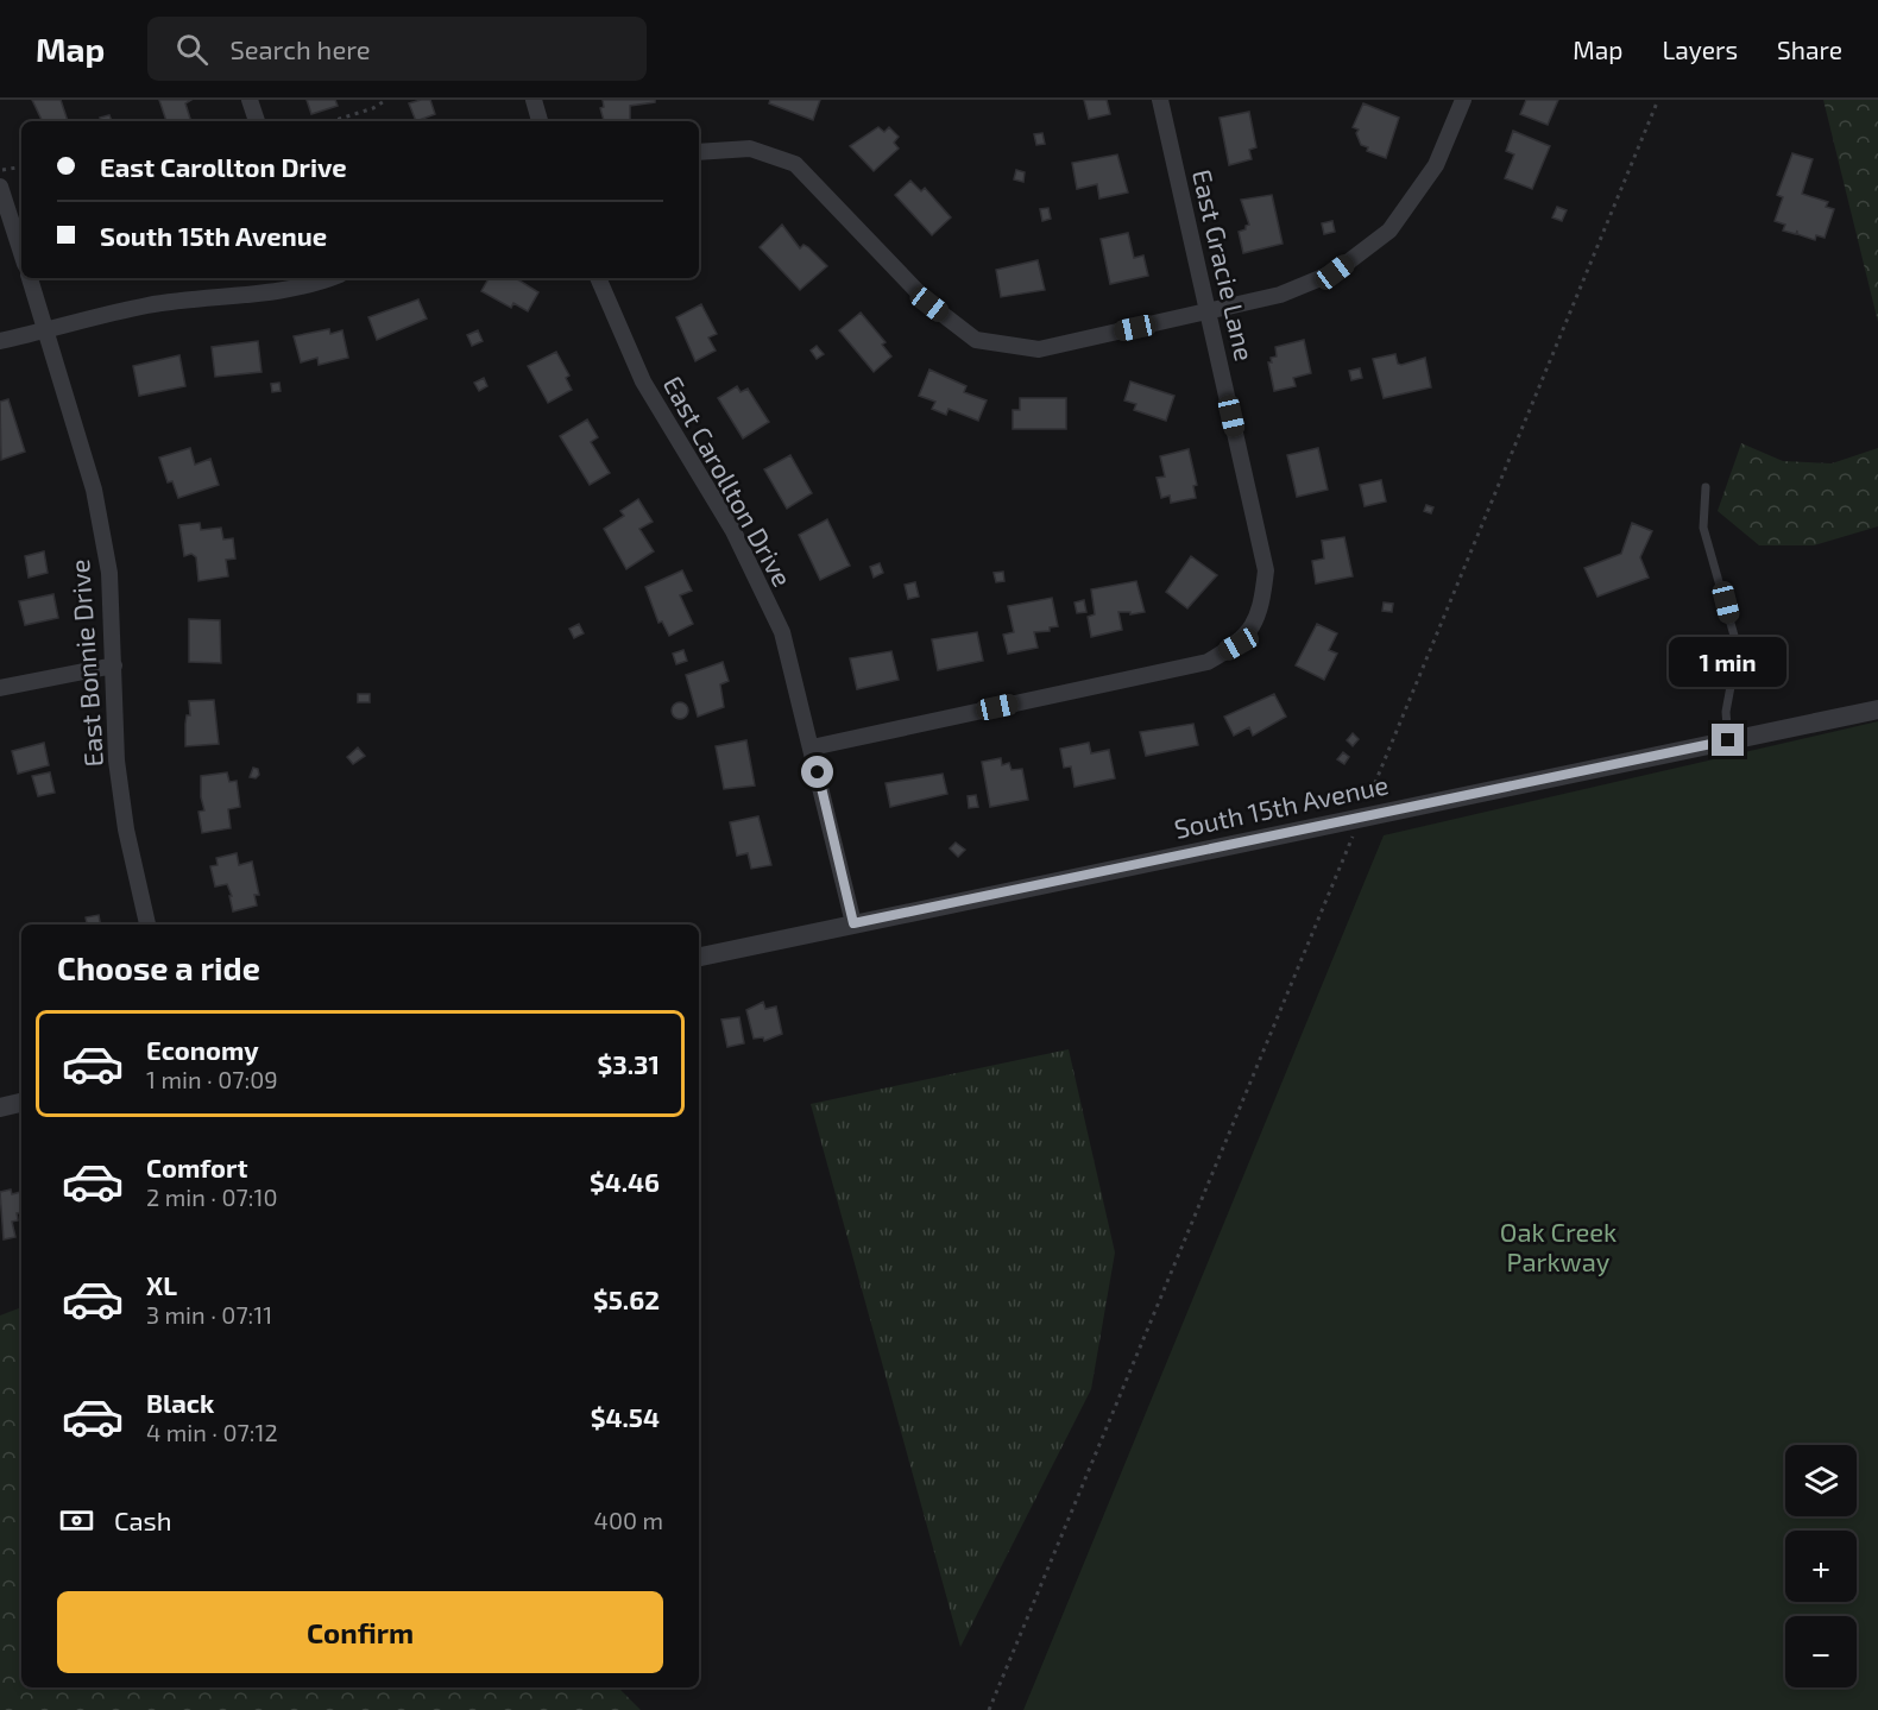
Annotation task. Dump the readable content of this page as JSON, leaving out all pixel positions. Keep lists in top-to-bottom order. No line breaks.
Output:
{"streets":{"street":["East Gracie Lane","East Carollton Drive","East Bonnie Drive","South 15th Avenue"]},"crossings":[["East Gracie Lane","East Carollton Drive"],["East Carollton Drive","South 15th Avenue"]],"parks":["Oak Creek Parkway"],"page":{"header":"Map","search":"Search here","nav":["Map","Layers","Share"],"banner":["East Carollton Drive","South 15th Avenue"],"bubble":"1 min","heading":"Choose a ride","list":[{"name":"Economy","note":"1 min · 07:09","value":"$3.31"},{"name":"Comfort","note":"2 min · 07:10","value":"$4.46"},{"name":"XL","note":"3 min · 07:11","value":"$5.62"},{"name":"Black","note":"4 min · 07:12","value":"$4.54"}],"map_buttons":["+","−"],"pay":["Cash","400 m"],"buttons":"Confirm"}}
